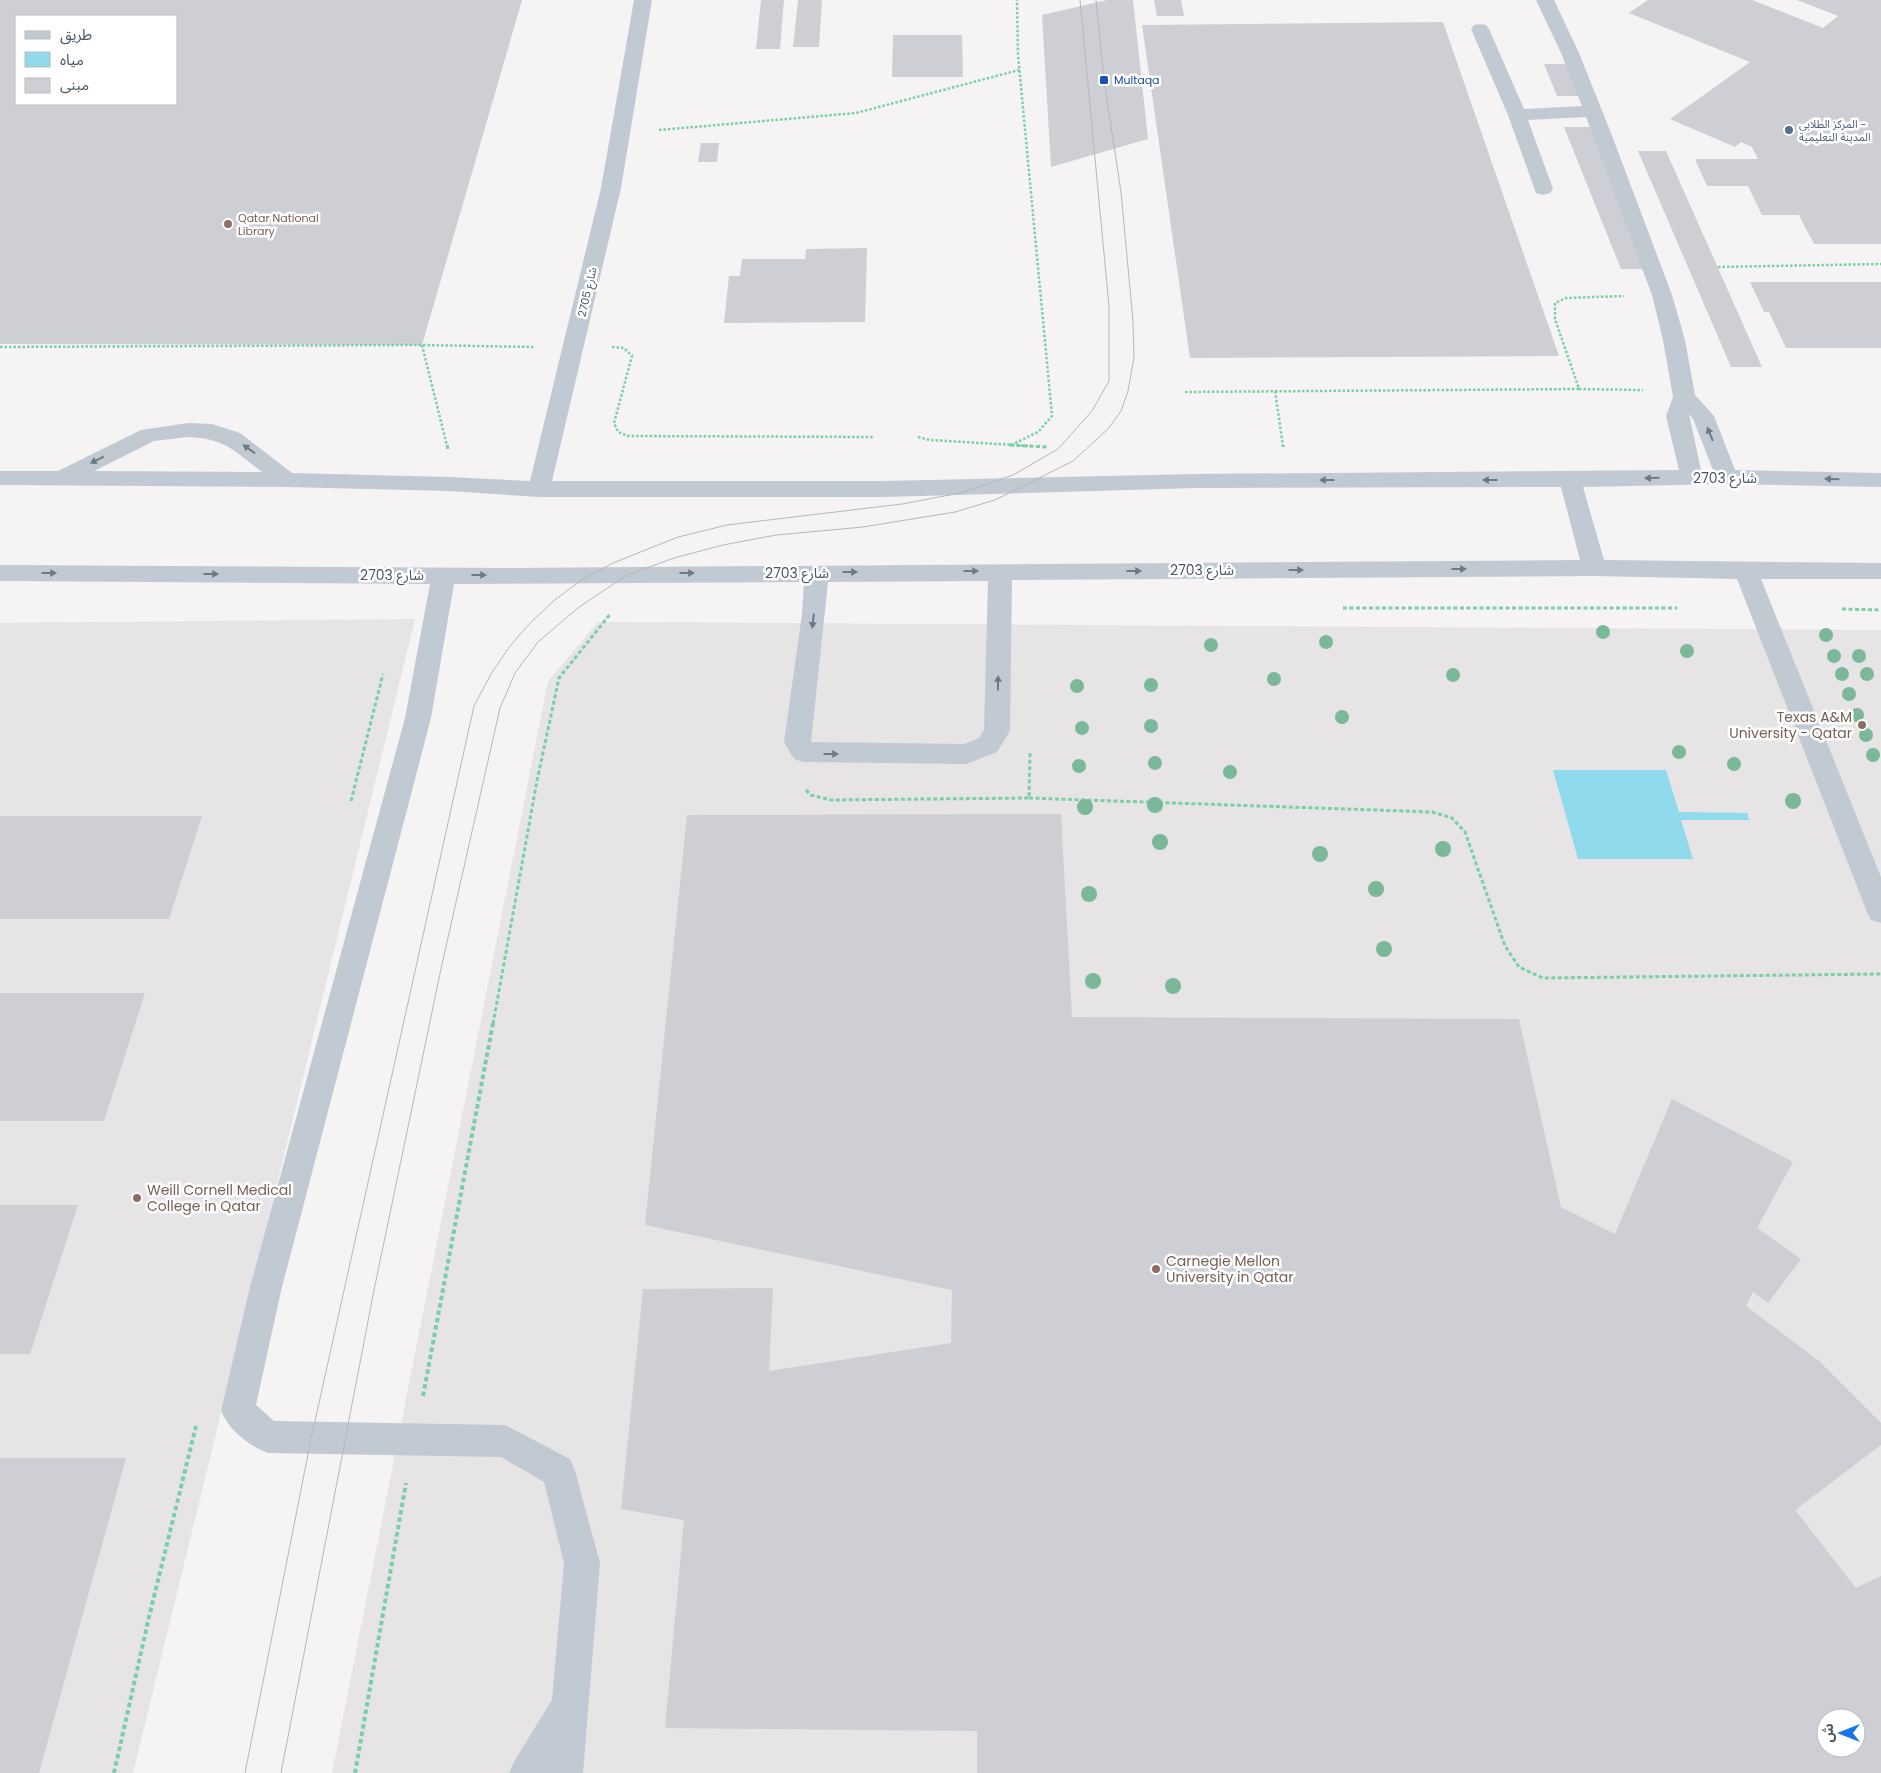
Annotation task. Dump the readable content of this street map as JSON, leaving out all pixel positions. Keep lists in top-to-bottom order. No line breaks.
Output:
{"streets":{"street":["شارع 2705","شارع 2703"]},"crossings":[["شارع 2705","شارع 2703"]],"places":{"transit":["Multaqa"],"other":["المركز الطلابي - المدينة التعليمية","Qatar National Library","Texas A&M University - Qatar","Weill Cornell Medical College in Qatar","Carnegie Mellon University in Qatar"]},"legend":["طريق","مياه","مبنى"],"north":"left"}
